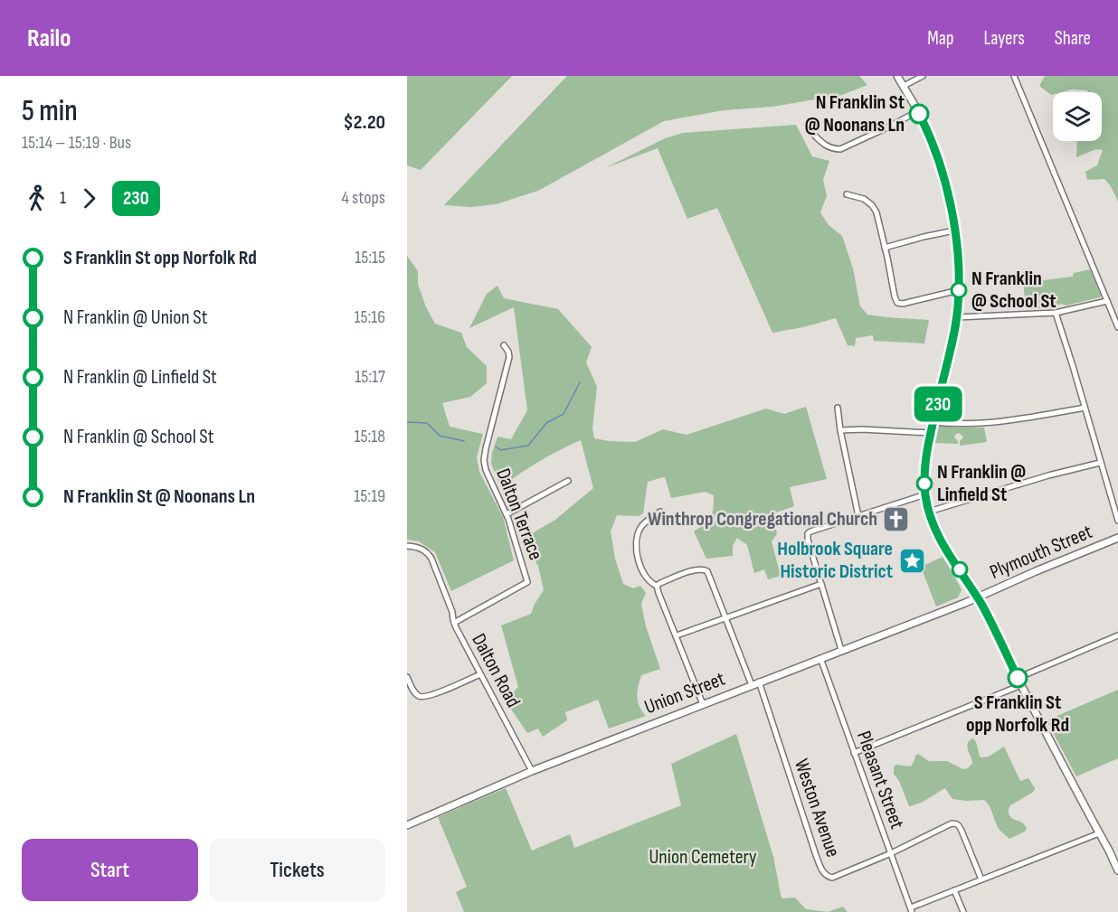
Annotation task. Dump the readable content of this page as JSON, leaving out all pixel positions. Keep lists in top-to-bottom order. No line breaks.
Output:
{"streets":{"main road":["Plymouth Street","Union Street"],"street":["Dalton Terrace","Dalton Road","Pleasant Street","Weston Avenue"]},"crossings":[["Dalton Terrace","Dalton Road"],["Plymouth Street","Union Street"],["Dalton Road","Union Street"],["Union Street","Pleasant Street"],["Union Street","Weston Avenue"],["Pleasant Street","Weston Avenue"]],"parks":["Union Cemetery"],"places":{"other":["N Franklin St @ Noonans Ln","N Franklin @ School St","N Franklin @ Linfield St","S Franklin St opp Norfolk Rd"],"church":["Winthrop Congregational Church"],"place":["Holbrook Square Historic District"]},"lines":["bus line 230"],"page":{"header":"Railo","nav":["Map","Layers","Share"],"heading":["5 min","15:14 – 15:19 · Bus","$2.20"],"on_map":"230","legs":["1","230","4 stops"],"list":[{"name":"S Franklin St opp Norfolk Rd","value":"15:15"},{"name":"N Franklin @ Union St","value":"15:16"},{"name":"N Franklin @ Linfield St","value":"15:17"},{"name":"N Franklin @ School St","value":"15:18"},{"name":"N Franklin St @ Noonans Ln","value":"15:19"}],"buttons":["Start","Tickets"]}}
